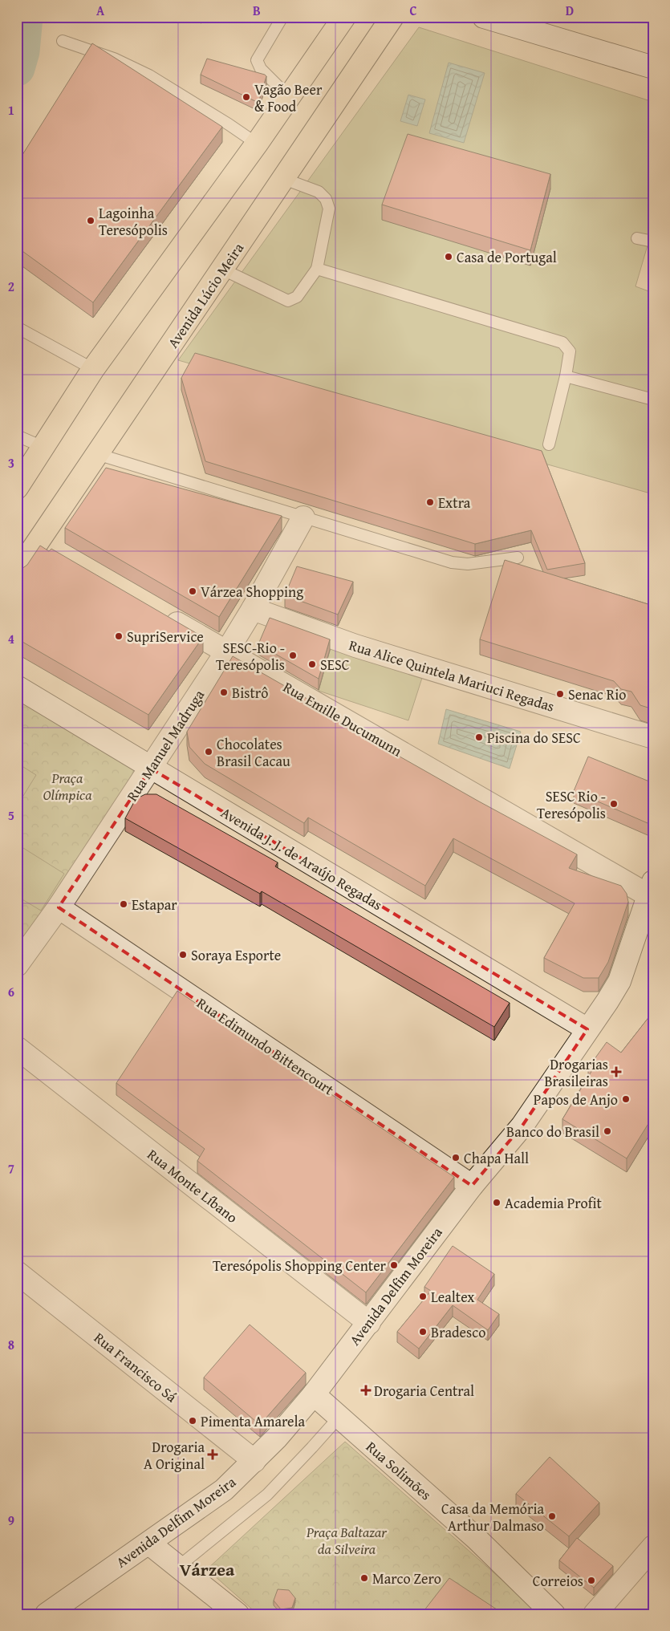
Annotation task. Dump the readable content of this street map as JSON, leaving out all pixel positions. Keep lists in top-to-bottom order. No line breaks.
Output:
{"streets":{"main road":["Avenida Lúcio Meira"],"street":["Rua Alice Quintela Mariuci Regadas","Rua Emille Ducumunn","Rua Manuel Madruga","Avenida J. J. de Araújo Regadas","Rua Edimundo Bittencourt","Rua Monte Líbano","Avenida Delfim Moreira","Rua Francisco Sá","Rua Solimões"]},"crossings":[["Rua Alice Quintela Mariuci Regadas","Rua Manuel Madruga"],["Rua Emille Ducumunn","Rua Manuel Madruga"],["Rua Emille Ducumunn","Avenida Delfim Moreira"],["Rua Manuel Madruga","Avenida J. J. de Araújo Regadas"],["Rua Manuel Madruga","Rua Edimundo Bittencourt"],["Avenida J. J. de Araújo Regadas","Avenida Delfim Moreira"],["Rua Edimundo Bittencourt","Avenida Delfim Moreira"],["Rua Monte Líbano","Avenida Delfim Moreira"],["Avenida Delfim Moreira","Rua Francisco Sá"],["Avenida Delfim Moreira","Rua Solimões"]],"districts":["Várzea"],"parks":["Praça Olímpica","Praça Baltazar da Silveira"],"places":{"other":["Vagão Beer & Food","Lagoinha Teresópolis","Casa de Portugal","Extra","Várzea Shopping","SupriService","SESC-Rio - Teresópolis","SESC","Bistrô","Senac Rio","Piscina do SESC","Chocolates Brasil Cacau","SESC Rio - Teresópolis","Estapar","Soraya Esporte","Papos de Anjo","Banco do Brasil","Chapa Hall","Academia Profit","Teresópolis Shopping Center","Lealtex","Bradesco","Pimenta Amarela","Casa da Memória Arthur Dalmaso","Marco Zero","Correios"],"health":["Drogarias Brasileiras","Drogaria Central","Drogaria A Original"]},"grid":{"columns":["A","B","C","D"],"rows":["1","2","3","4","5","6","7","8","9"]}}
